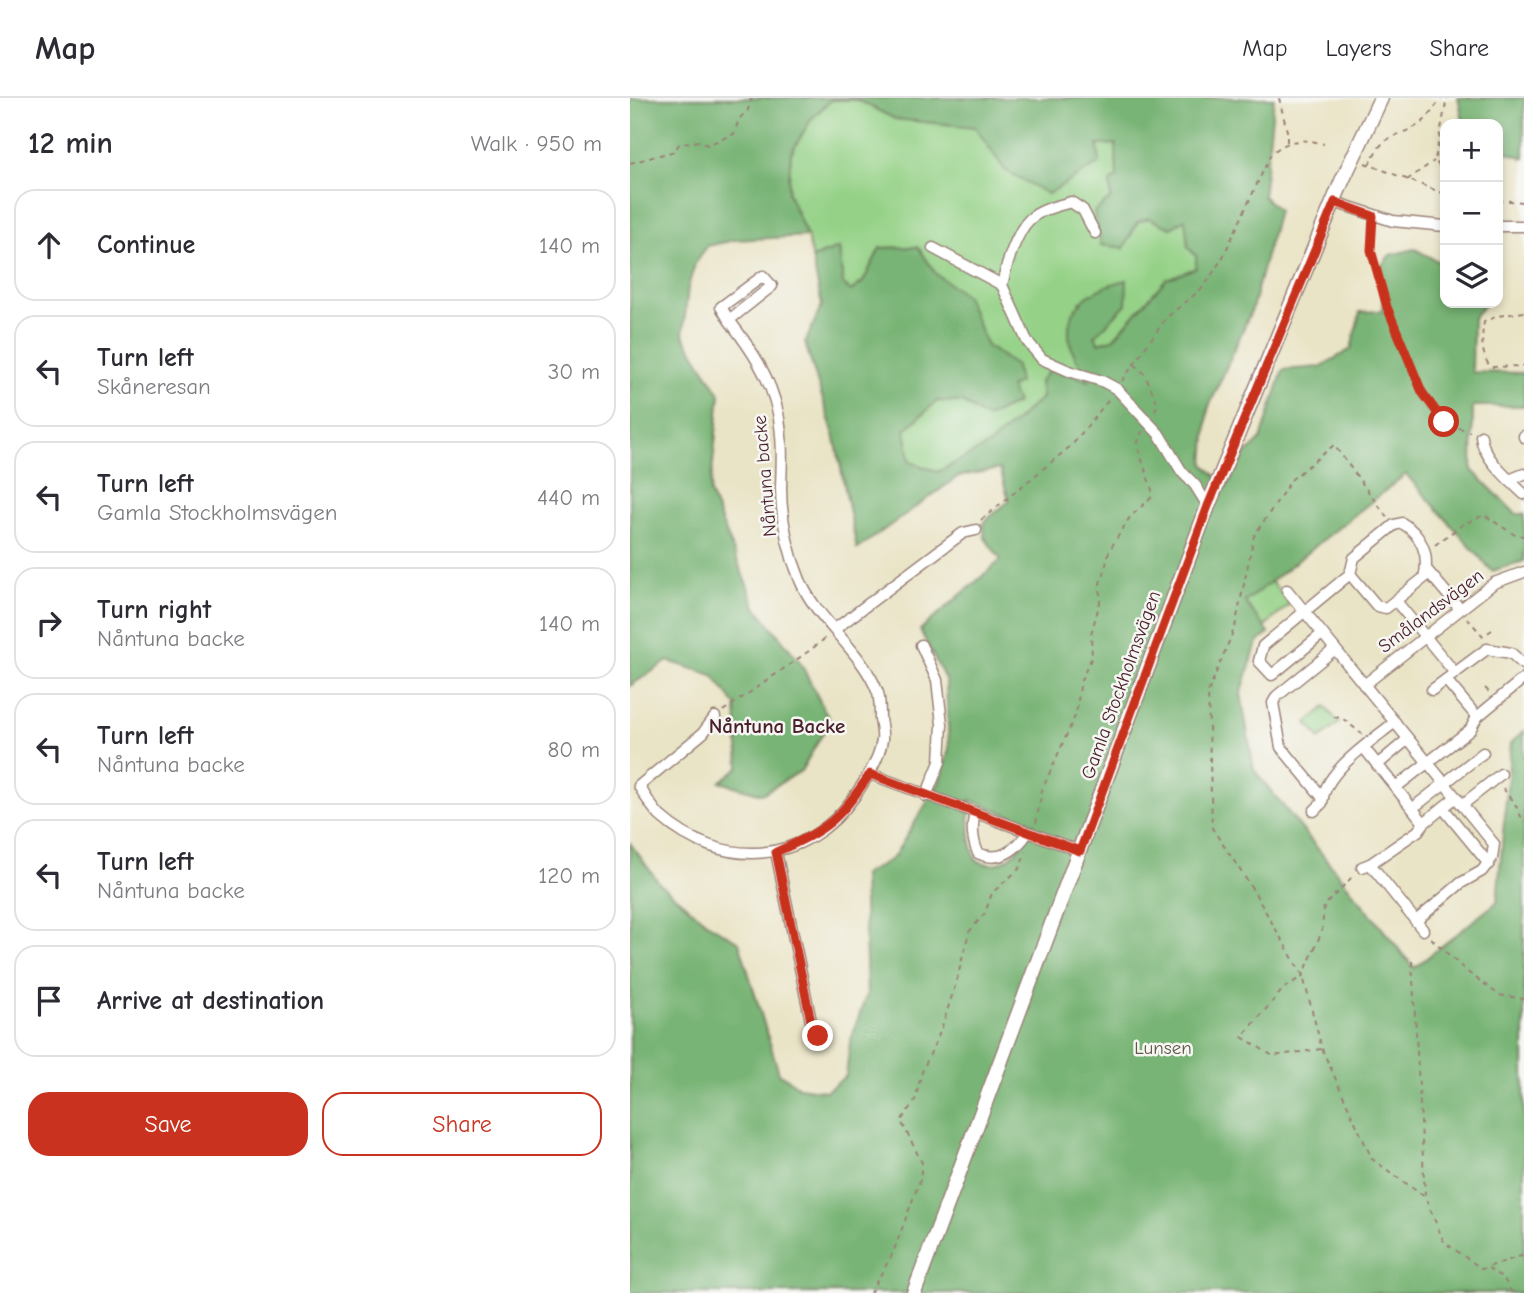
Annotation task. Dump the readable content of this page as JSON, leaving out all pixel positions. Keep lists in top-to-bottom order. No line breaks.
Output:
{"streets":{"main road":["Gamla Stockholmsvägen"],"street":["Nåntuna backe","Smålandsvägen"]},"districts":["Nåntuna Backe"],"parks":["Lunsen"],"page":{"header":"Map","nav":["Map","Layers","Share"],"heading":["12 min","Walk · 950 m"],"map_buttons":["+","−"],"list":[["Continue","140 m"],["Turn left","Skåneresan","30 m"],["Turn left","Gamla Stockholmsvägen","440 m"],["Turn right","Nåntuna backe","140 m"],["Turn left","Nåntuna backe","80 m"],["Turn left","Nåntuna backe","120 m"],"Arrive at destination"],"buttons":["Save","Share"]}}
